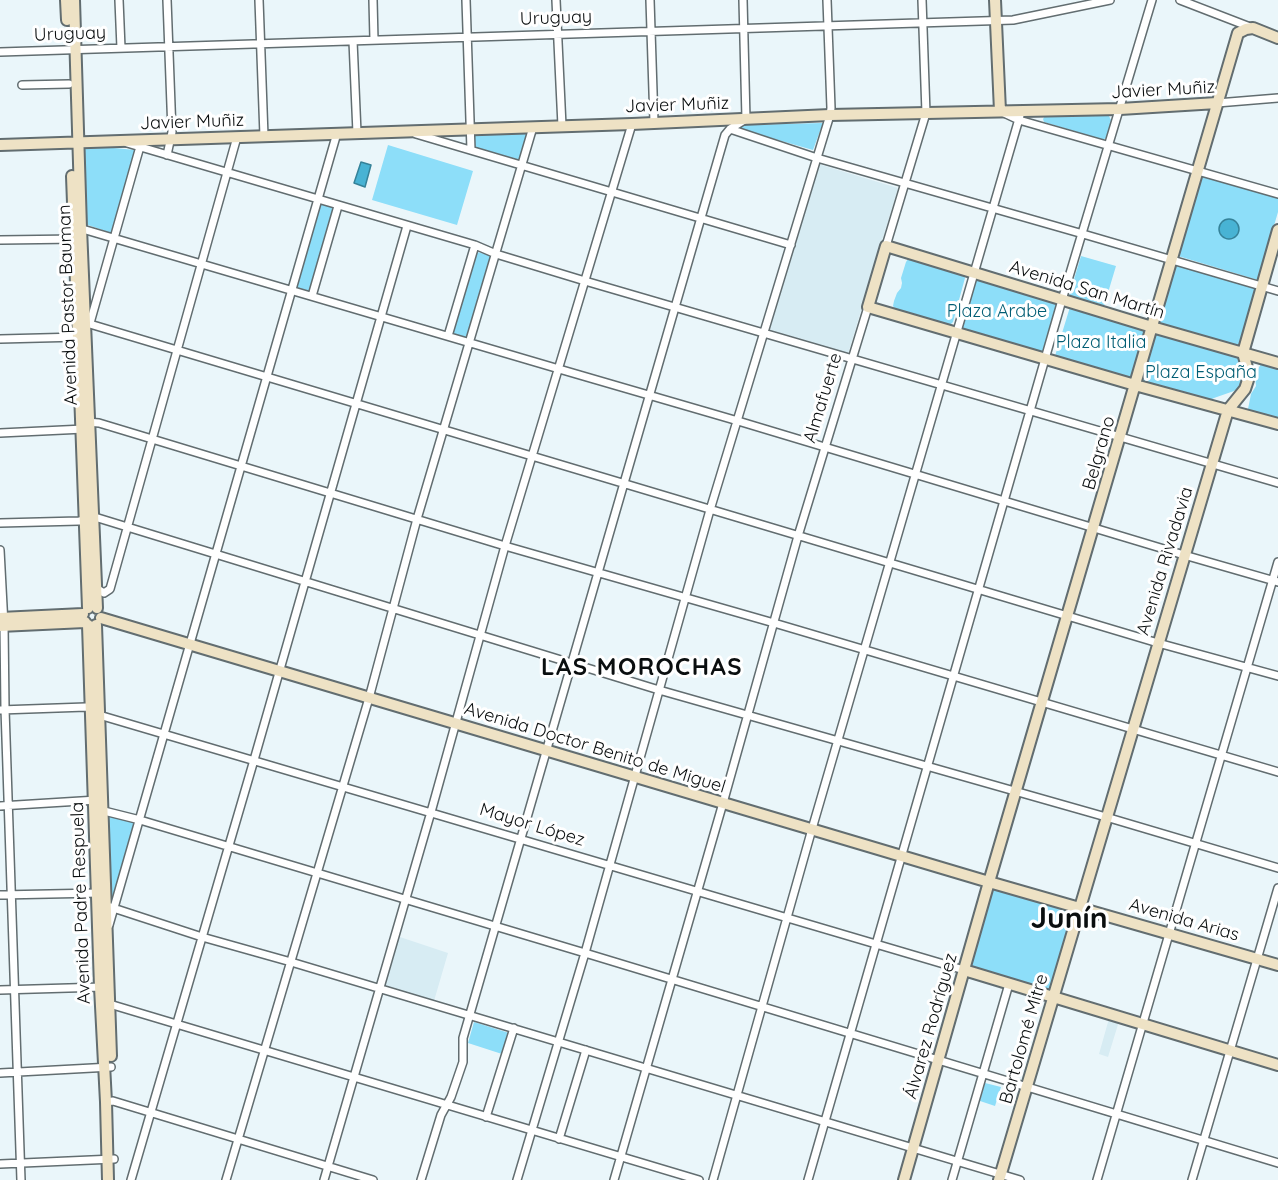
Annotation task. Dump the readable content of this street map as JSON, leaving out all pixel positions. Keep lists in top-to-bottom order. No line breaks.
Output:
{"streets":{"main road":["Javier Muñiz","Avenida San Martín","Avenida Pastor Bauman","Almafuerte","Belgrano","Avenida Rivadavia","Avenida Doctor Benito de Miguel","Mayor López","Avenida Padre Respuela","Avenida Arias","Álvarez Rodríguez","Bartolomé Mitre"],"street":["Uruguay"]},"crossings":[["Uruguay","Avenida Pastor Bauman"],["Uruguay","Almafuerte"],["Javier Muñiz","Avenida Pastor Bauman"],["Javier Muñiz","Almafuerte"],["Javier Muñiz","Belgrano"],["Avenida San Martín","Almafuerte"],["Avenida San Martín","Belgrano"],["Avenida San Martín","Avenida Rivadavia"],["Avenida Pastor Bauman","Avenida Doctor Benito de Miguel"],["Avenida Pastor Bauman","Avenida Padre Respuela"],["Almafuerte","Avenida Doctor Benito de Miguel"],["Almafuerte","Mayor López"],["Belgrano","Avenida Doctor Benito de Miguel"],["Belgrano","Álvarez Rodríguez"],["Avenida Rivadavia","Avenida Doctor Benito de Miguel"],["Avenida Rivadavia","Avenida Arias"],["Avenida Rivadavia","Bartolomé Mitre"],["Avenida Doctor Benito de Miguel","Avenida Padre Respuela"],["Avenida Doctor Benito de Miguel","Avenida Arias"],["Avenida Doctor Benito de Miguel","Álvarez Rodríguez"],["Avenida Doctor Benito de Miguel","Bartolomé Mitre"],["Mayor López","Avenida Padre Respuela"],["Mayor López","Álvarez Rodríguez"],["Mayor López","Bartolomé Mitre"],["Avenida Arias","Bartolomé Mitre"]],"districts":["LAS MOROCHAS","Junín"],"parks":["Plaza Arabe","Plaza Italia","Plaza España"]}
